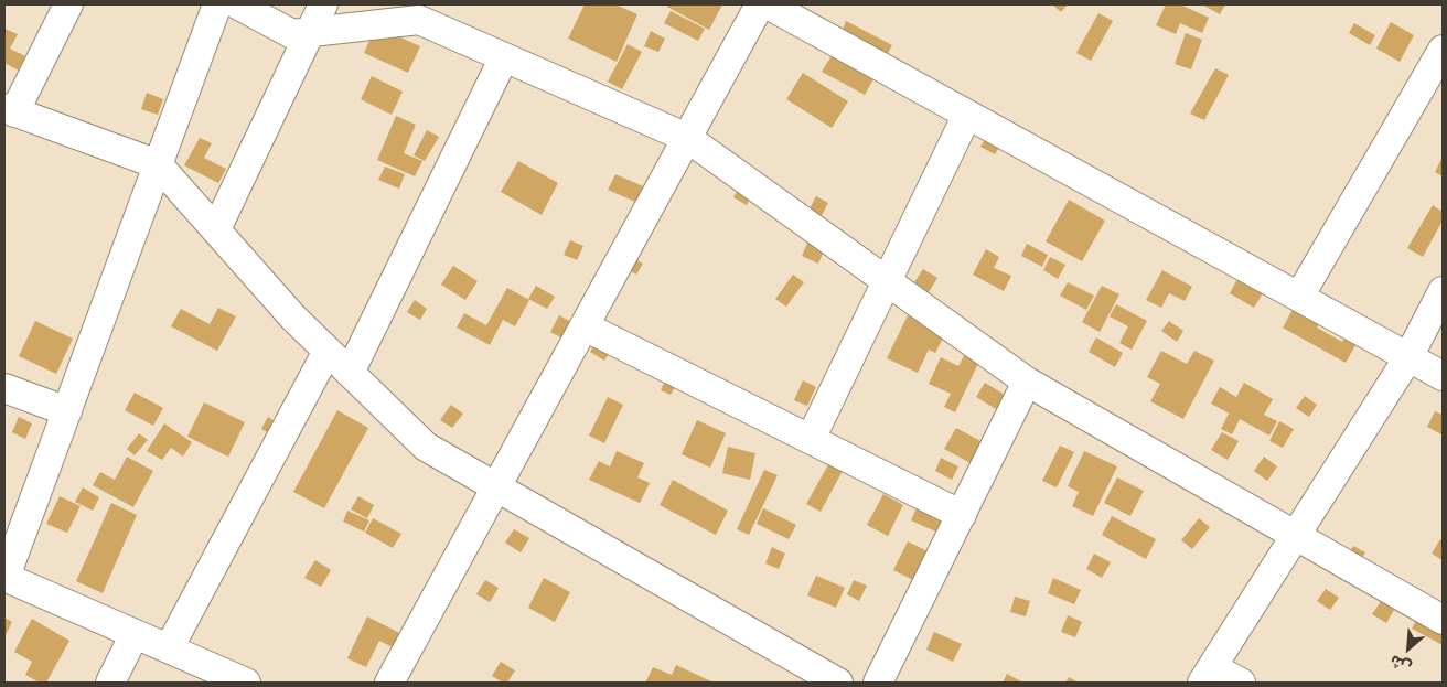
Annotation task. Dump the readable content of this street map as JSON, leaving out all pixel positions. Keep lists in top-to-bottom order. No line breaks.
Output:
{"north":"bottom left"}
